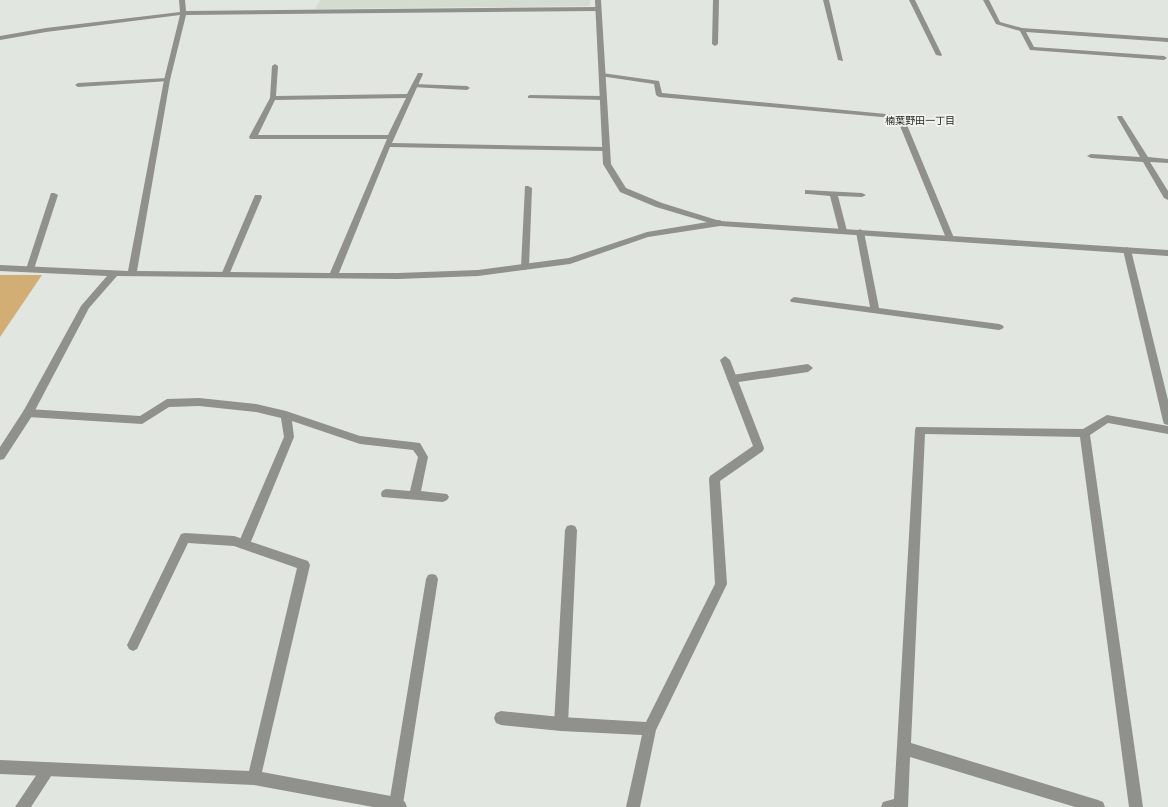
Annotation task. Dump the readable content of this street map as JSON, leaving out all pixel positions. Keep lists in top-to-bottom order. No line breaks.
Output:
{"districts":["楠葉野田一丁目"]}
